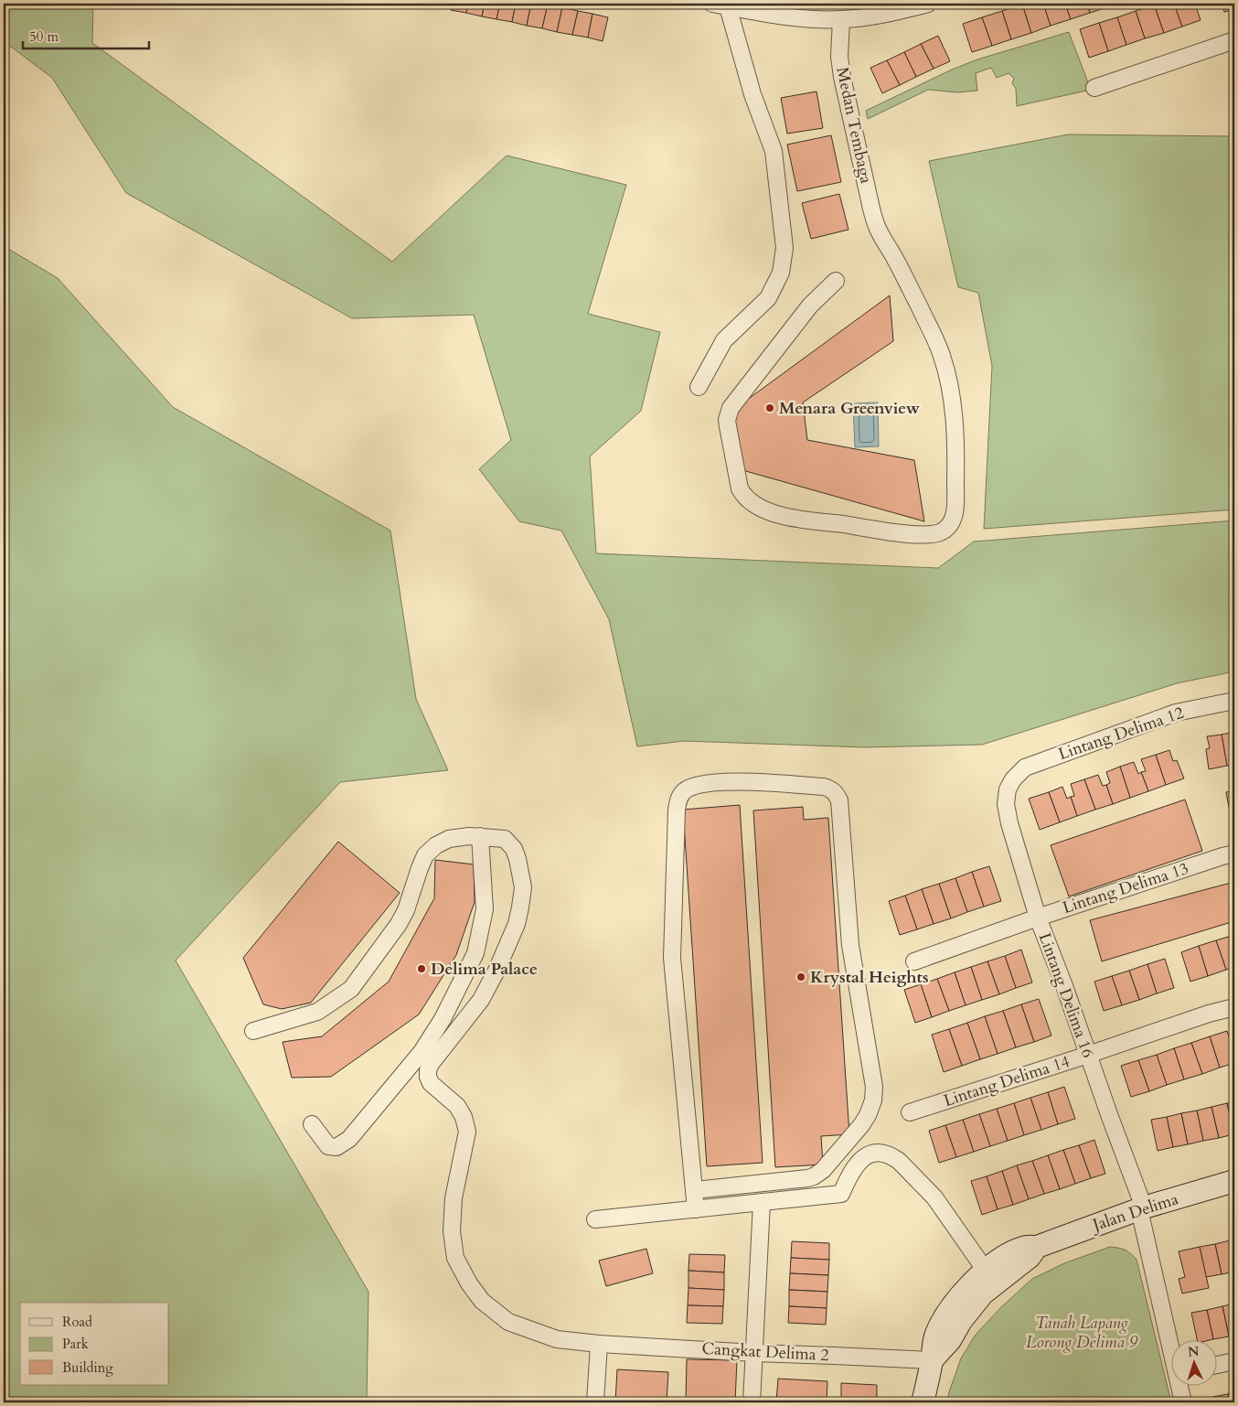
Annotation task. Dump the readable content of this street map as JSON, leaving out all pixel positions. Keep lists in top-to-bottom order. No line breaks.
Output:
{"streets":{"street":["Medan Tembaga","Lintang Delima 12","Lintang Delima 13","Lintang Delima 16","Lintang Delima 14","Jalan Delima","Cangkat Delima 2"]},"crossings":[["Lintang Delima 12","Lintang Delima 16"],["Lintang Delima 13","Lintang Delima 16"],["Lintang Delima 16","Lintang Delima 14"],["Lintang Delima 16","Jalan Delima"],["Jalan Delima","Cangkat Delima 2"]],"parks":["Tanah Lapang Lorong Delima 9"],"places":["Menara Greenview","Delima Palace","Krystal Heights"],"legend":["Road","Park","Building"],"scale_bar":"50 m","north":"top"}
